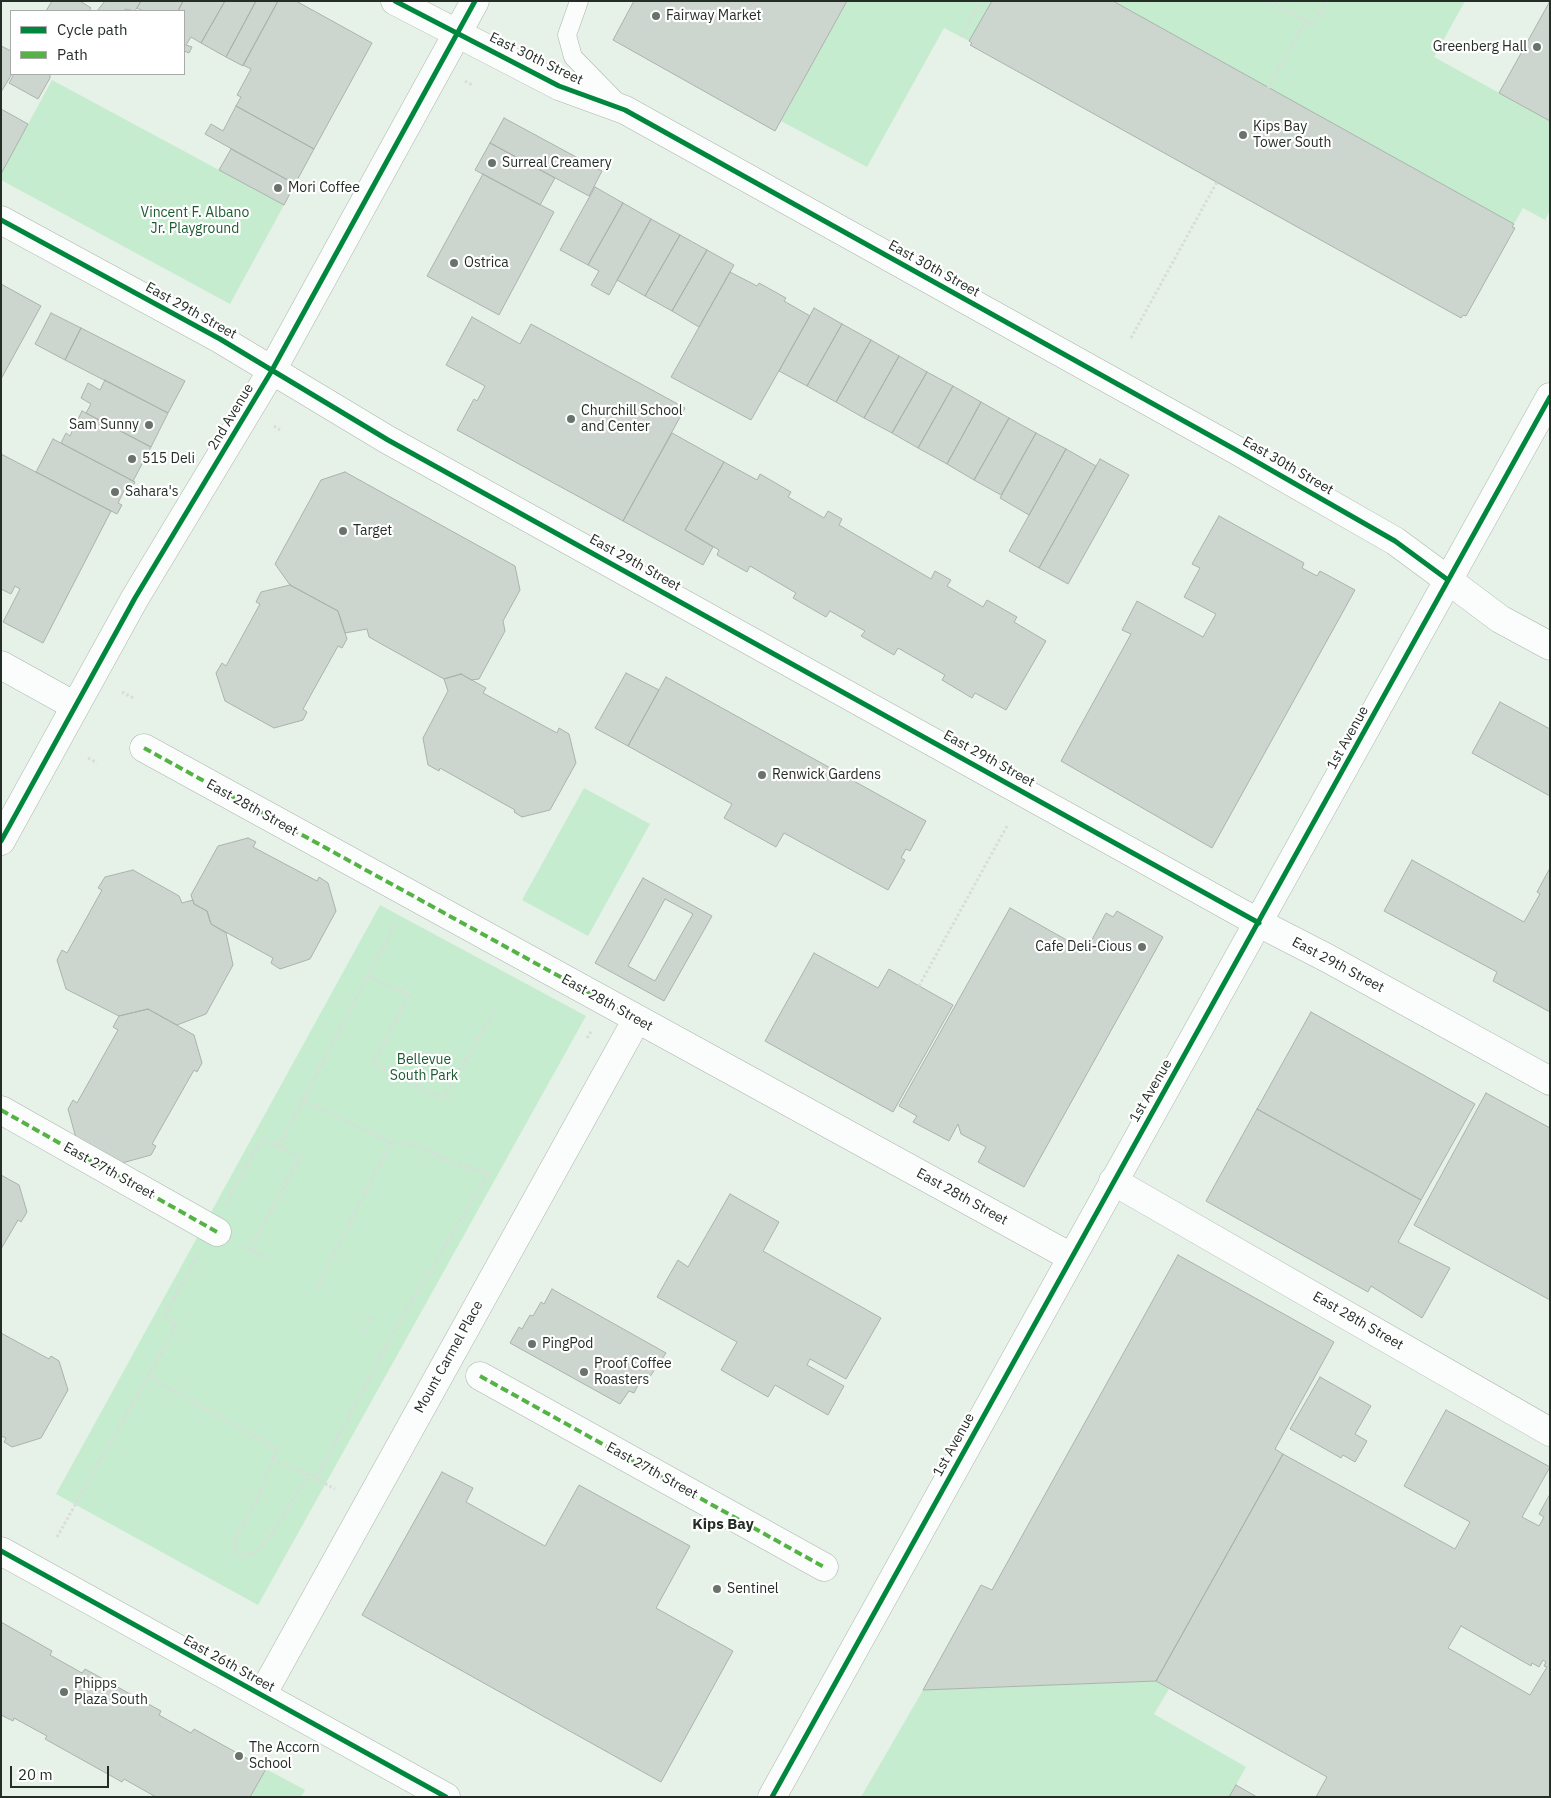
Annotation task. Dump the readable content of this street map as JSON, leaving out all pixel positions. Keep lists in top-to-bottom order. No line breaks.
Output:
{"streets":{"street":["East 30th Street","East 29th Street","2nd Avenue","1st Avenue","East 28th Street","East 27th Street","Mount Carmel Place","East 26th Street"]},"crossings":[["East 30th Street","2nd Avenue"],["East 30th Street","1st Avenue"],["East 29th Street","2nd Avenue"],["East 29th Street","1st Avenue"],["1st Avenue","East 28th Street"],["East 28th Street","Mount Carmel Place"],["Mount Carmel Place","East 26th Street"]],"districts":["Kips Bay"],"parks":["Vincent F. Albano Jr. Playground","Bellevue South Park"],"places":["Fairway Market","Greenberg Hall","Kips Bay Tower South","Surreal Creamery","Mori Coffee","Ostrica","Churchill School and Center","Sam Sunny","515 Deli","Sahara's","Target","Renwick Gardens","Cafe Deli-Cious","PingPod","Proof Coffee Roasters","Sentinel","Phipps Plaza South","The Accorn School"],"legend":["Cycle path","Path"],"scale_bar":"20 m"}
